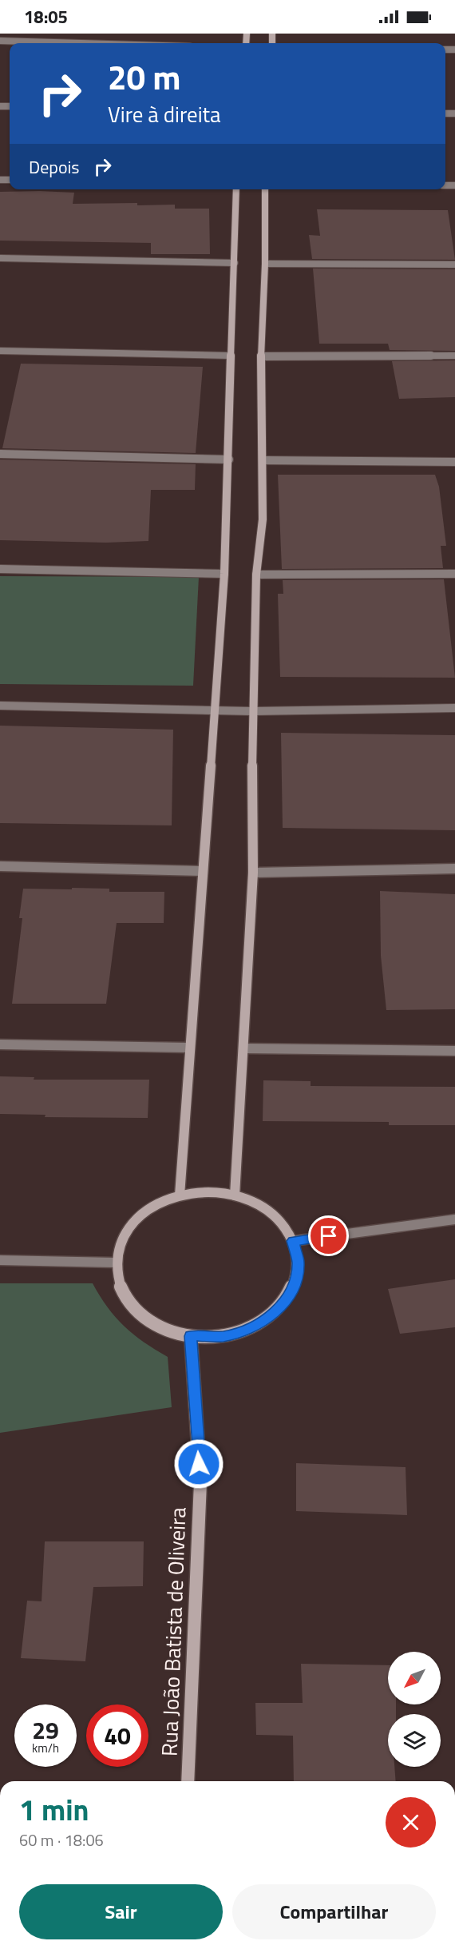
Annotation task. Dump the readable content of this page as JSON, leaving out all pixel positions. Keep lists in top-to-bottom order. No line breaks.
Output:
{"streets":{"street":["Rua João Batista de Oliveira"]},"north":"bottom left","page":{"status":"18:05","turn":["20 m","Vire à direita"],"then":"Depois","speed":"29 km/h","limit":"40","heading":["1 min","60 m · 18:06"],"buttons":["Sair","Compartilhar"]}}
